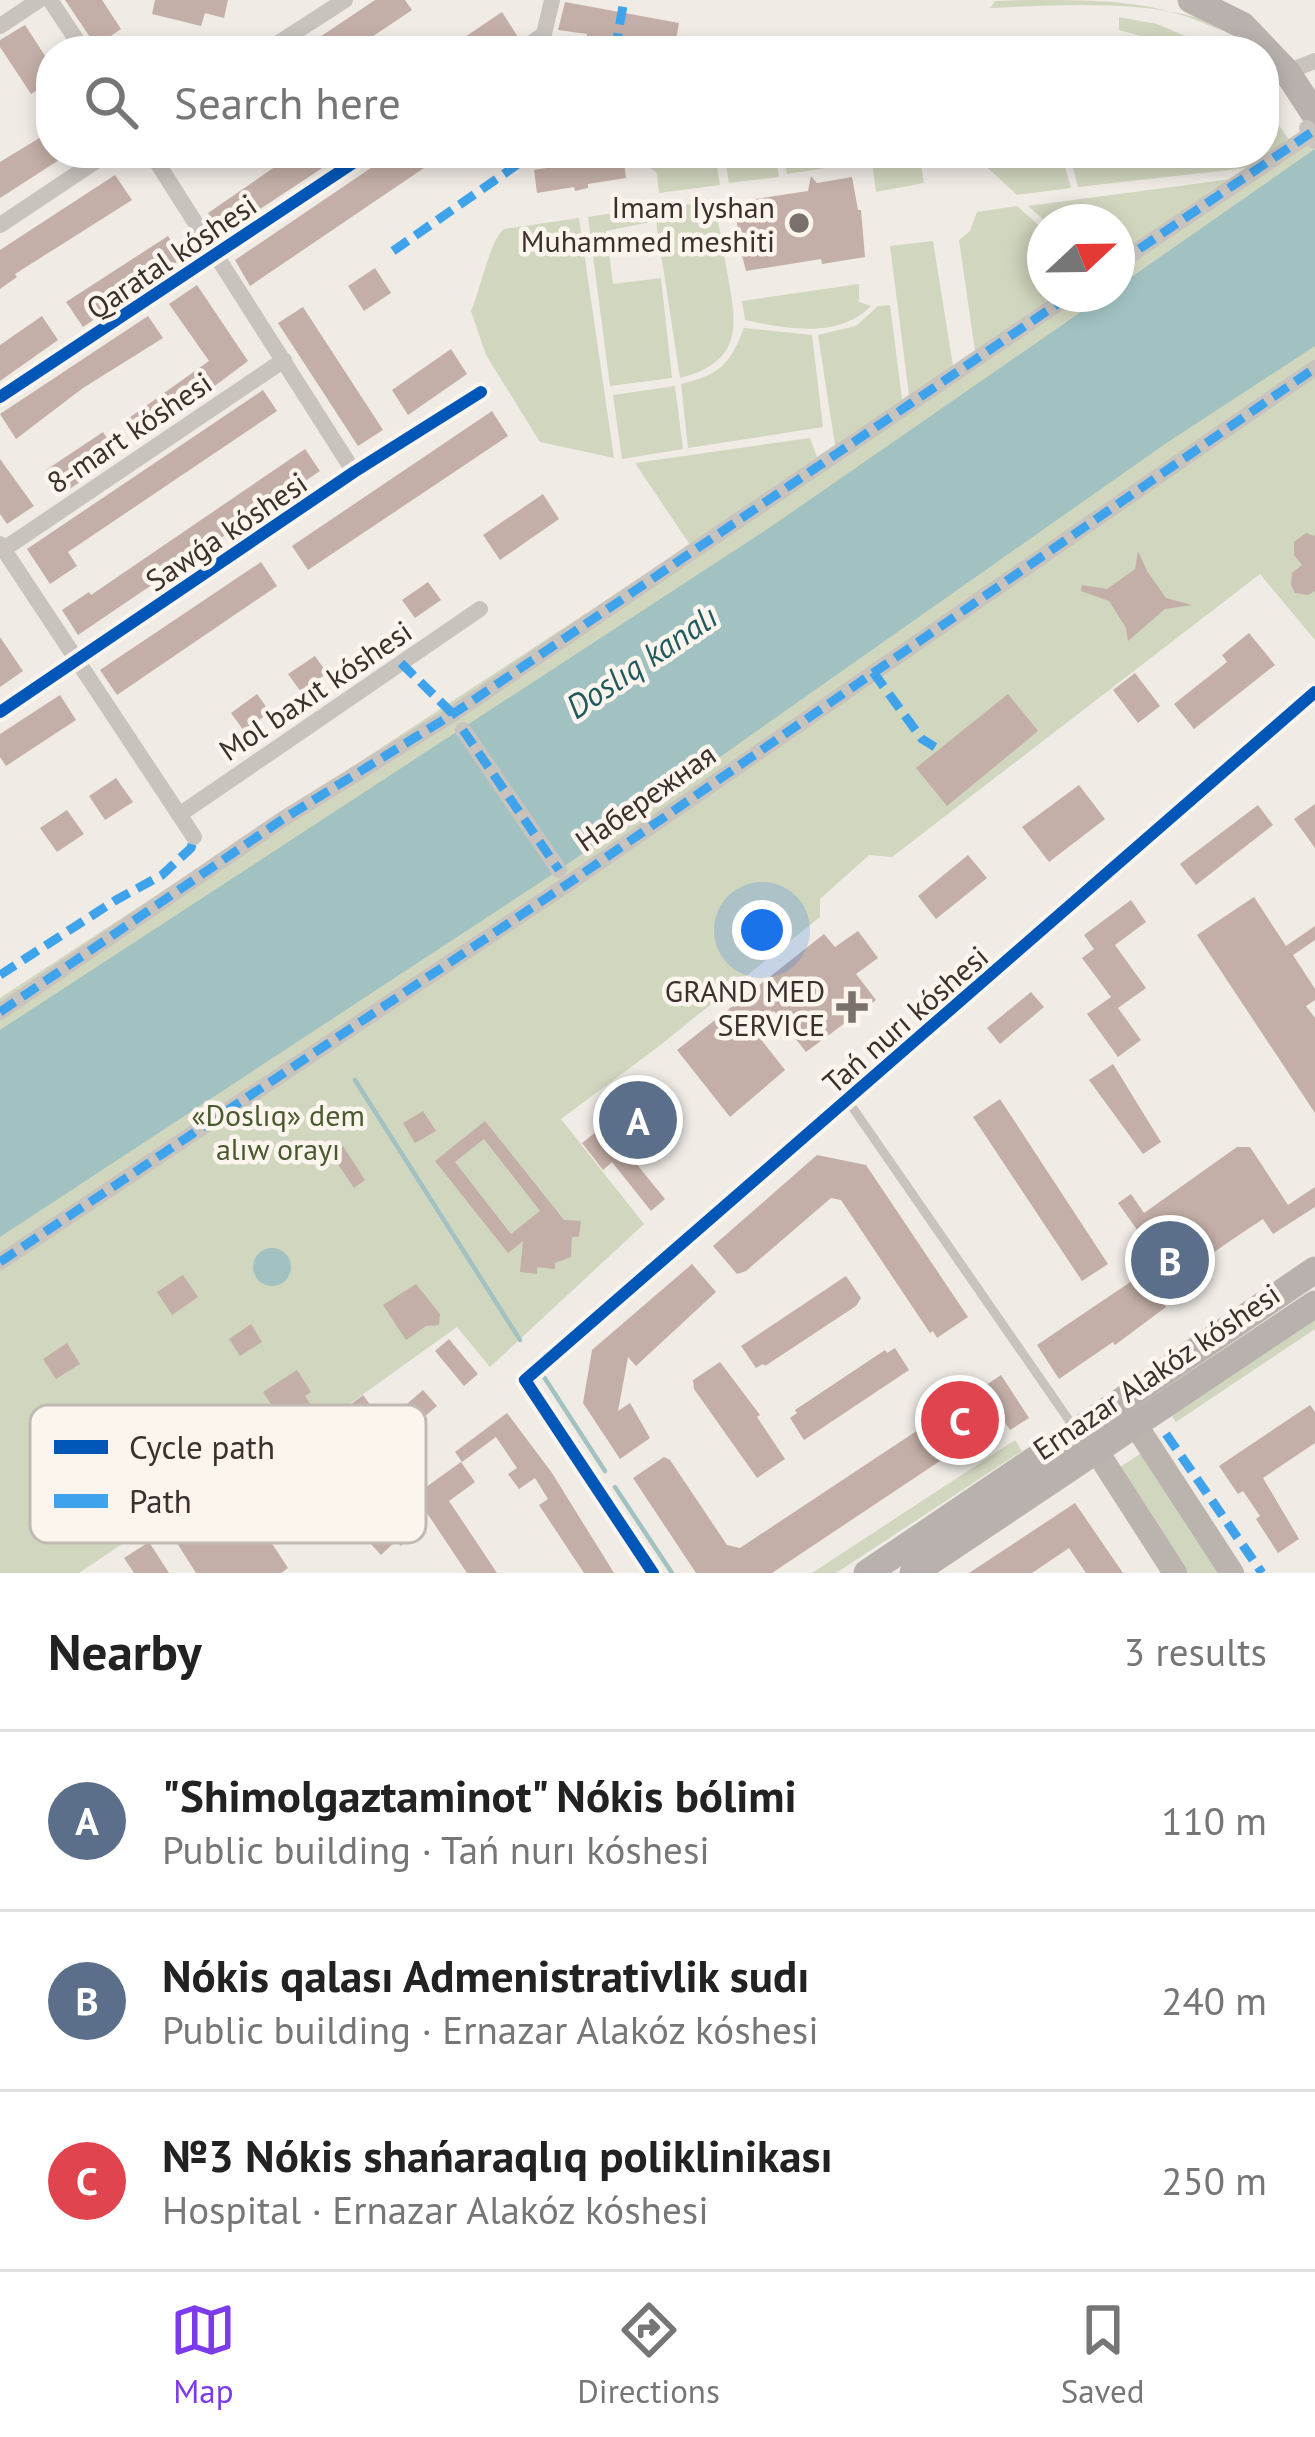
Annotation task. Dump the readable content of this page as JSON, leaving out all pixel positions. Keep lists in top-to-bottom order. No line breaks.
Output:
{"streets":{"main road":["Ernazar Alakóz kóshesi"],"street":["Qaratal kóshesi","8-mart kóshesi","Sawǵa kóshesi","Mol baxıt kóshesi","Набережная","Tań nurı kóshesi"]},"water":["Doslıq kanalı"],"parks":["«Doslıq» dem alıw orayı"],"places":{"other":["Imam Iyshan Muhammed meshiti"],"health":["GRAND MED SERVICE"]},"legend":["Cycle path","Path"],"north":"right","page":{"search":"Search here","pins":["A","B","C"],"heading":["Nearby","3 results"],"list":[{"mark":"A","name":"\"Shimolgaztaminot\" Nókis bólimi","note":"Public building · Tań nurı kóshesi","value":"110 m"},{"mark":"B","name":"Nókis qalası Admenistrativlik sudı","note":"Public building · Ernazar Alakóz kóshesi","value":"240 m"},{"mark":"C","name":"№3 Nókis shańaraqlıq poliklinikası","note":"Hospital · Ernazar Alakóz kóshesi","value":"250 m"}],"nav":["Map","Directions","Saved"]}}
